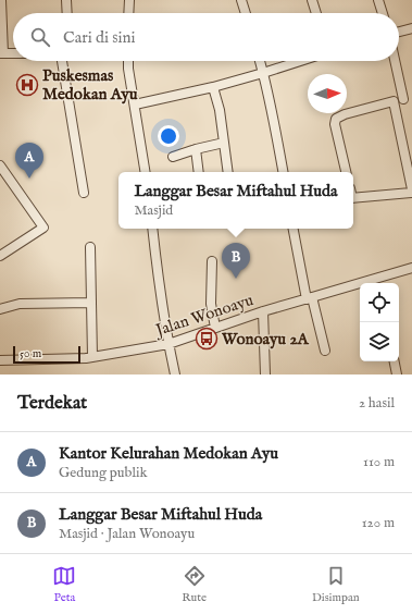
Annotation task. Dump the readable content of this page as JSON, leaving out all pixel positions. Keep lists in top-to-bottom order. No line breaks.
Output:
{"streets":{"street":["Jalan Wonoayu"]},"places":{"hospital":["Puskesmas Medokan Ayu"],"bus stop":["Wonoayu 2A"]},"scale_bar":"50 m","north":"right","page":{"search":"Cari di sini","pins":["A","B"],"popup":["Langgar Besar Miftahul Huda","Masjid"],"scale":"50 m","heading":["Terdekat","2 hasil"],"list":[{"mark":"A","name":"Kantor Kelurahan Medokan Ayu","note":"Gedung publik","value":"110 m"},{"mark":"B","name":"Langgar Besar Miftahul Huda","note":"Masjid · Jalan Wonoayu","value":"120 m"}],"nav":["Peta","Rute","Disimpan"]}}
